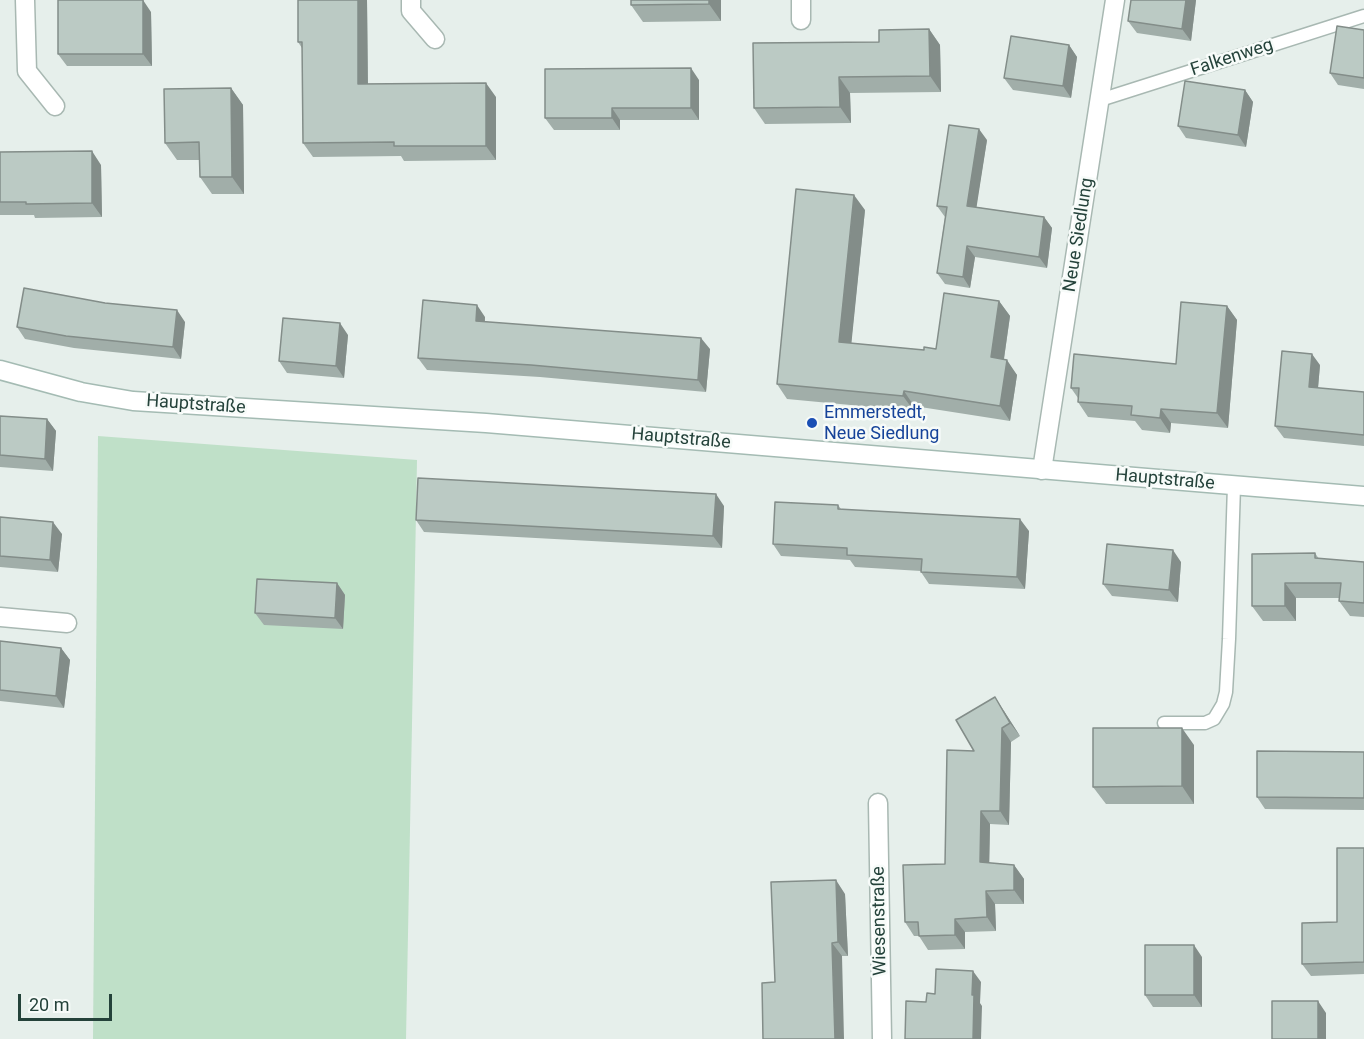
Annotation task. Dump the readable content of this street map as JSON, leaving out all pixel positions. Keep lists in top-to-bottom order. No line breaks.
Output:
{"streets":{"main road":["Neue Siedlung","Hauptstraße","Wiesenstraße"],"lane":["Falkenweg"]},"crossings":[["Falkenweg","Neue Siedlung"],["Neue Siedlung","Hauptstraße"]],"places":["Emmerstedt, Neue Siedlung"],"scale_bar":"20 m"}
